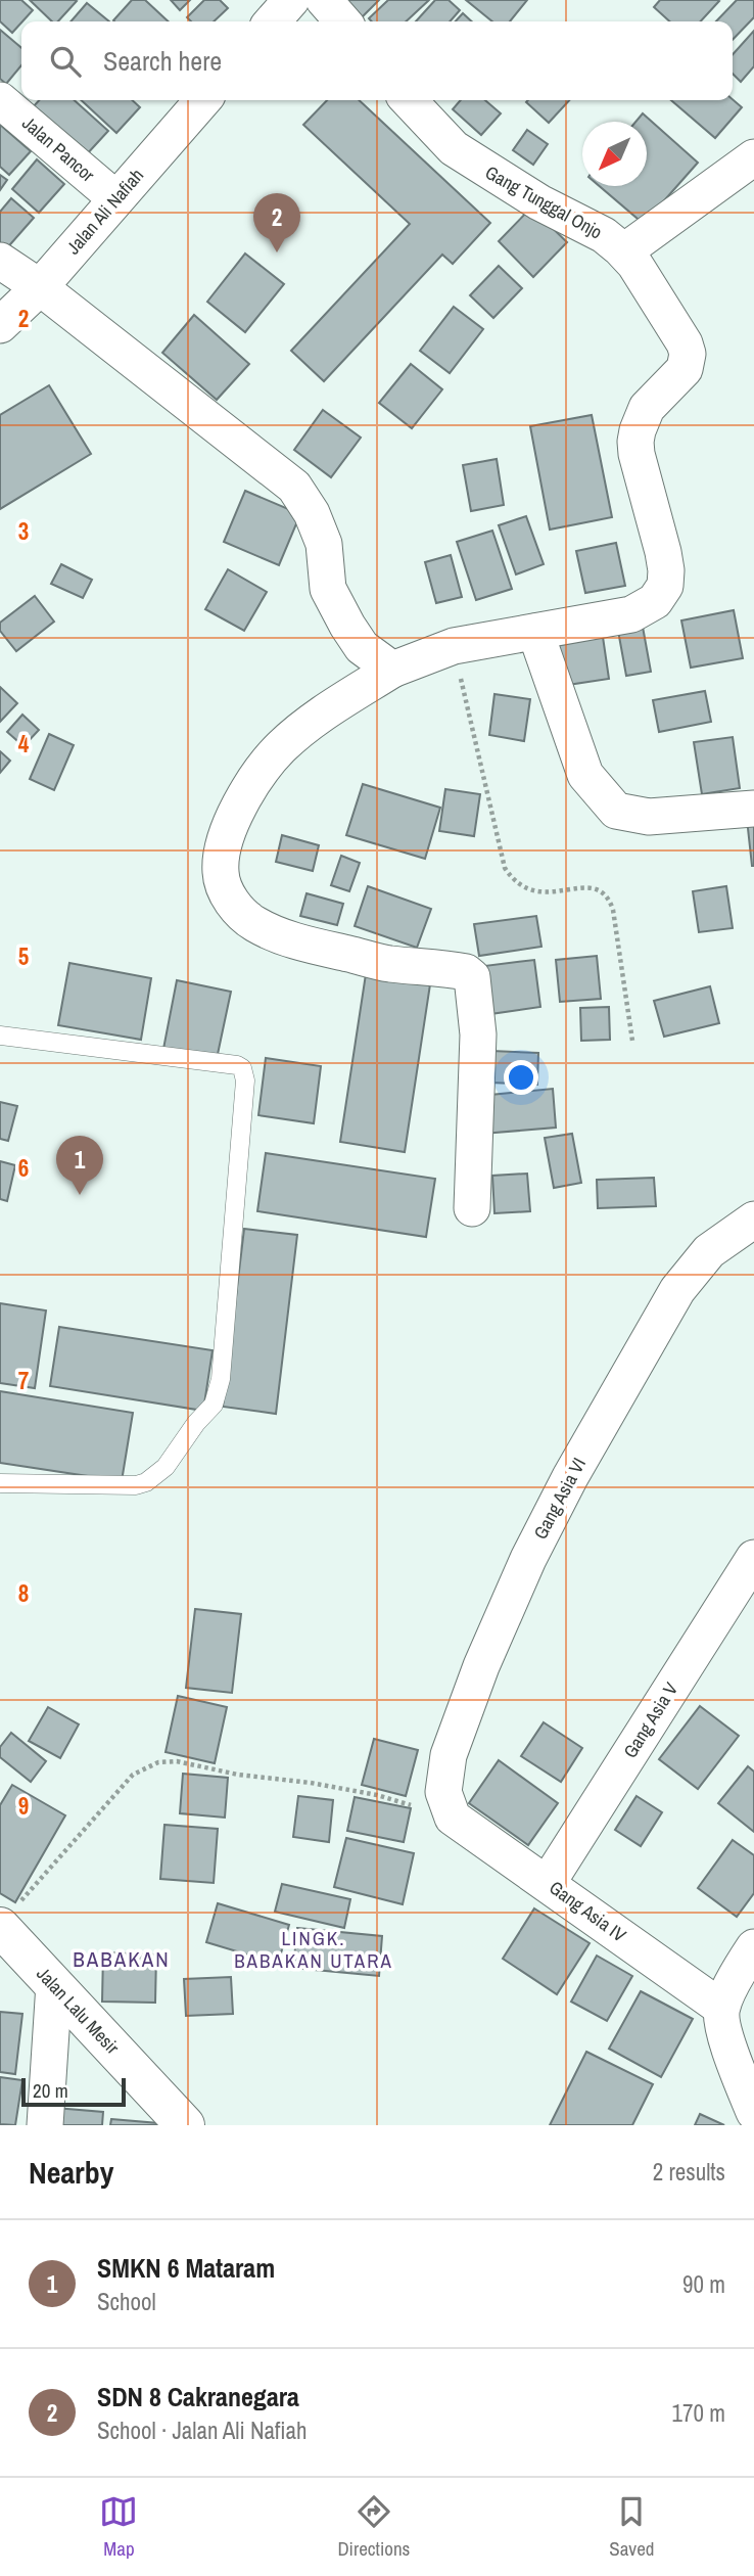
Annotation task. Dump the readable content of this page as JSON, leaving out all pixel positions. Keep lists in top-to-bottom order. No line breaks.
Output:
{"streets":{"street":["Jalan Pancor","Gang Tunggal Onjo","Jalan Ali Nafiah","Gang Asia VI","Gang Asia V","Gang Asia IV","Jalan Lalu Mesir"]},"crossings":[["Jalan Pancor","Jalan Ali Nafiah"],["Gang Asia VI","Gang Asia IV"],["Gang Asia V","Gang Asia IV"]],"districts":["LINGK. BABAKAN UTARA","BABAKAN"],"scale_bar":"20 m","north":"bottom left","page":{"search":"Search here","pins":["2","1"],"scale":"20 m","heading":["Nearby","2 results"],"list":[{"mark":"1","name":"SMKN 6 Mataram","note":"School","value":"90 m"},{"mark":"2","name":"SDN 8 Cakranegara","note":"School · Jalan Ali Nafiah","value":"170 m"}],"nav":["Map","Directions","Saved"]},"grid":{"rows":["2","3","4","5","6","7","8","9"]}}
